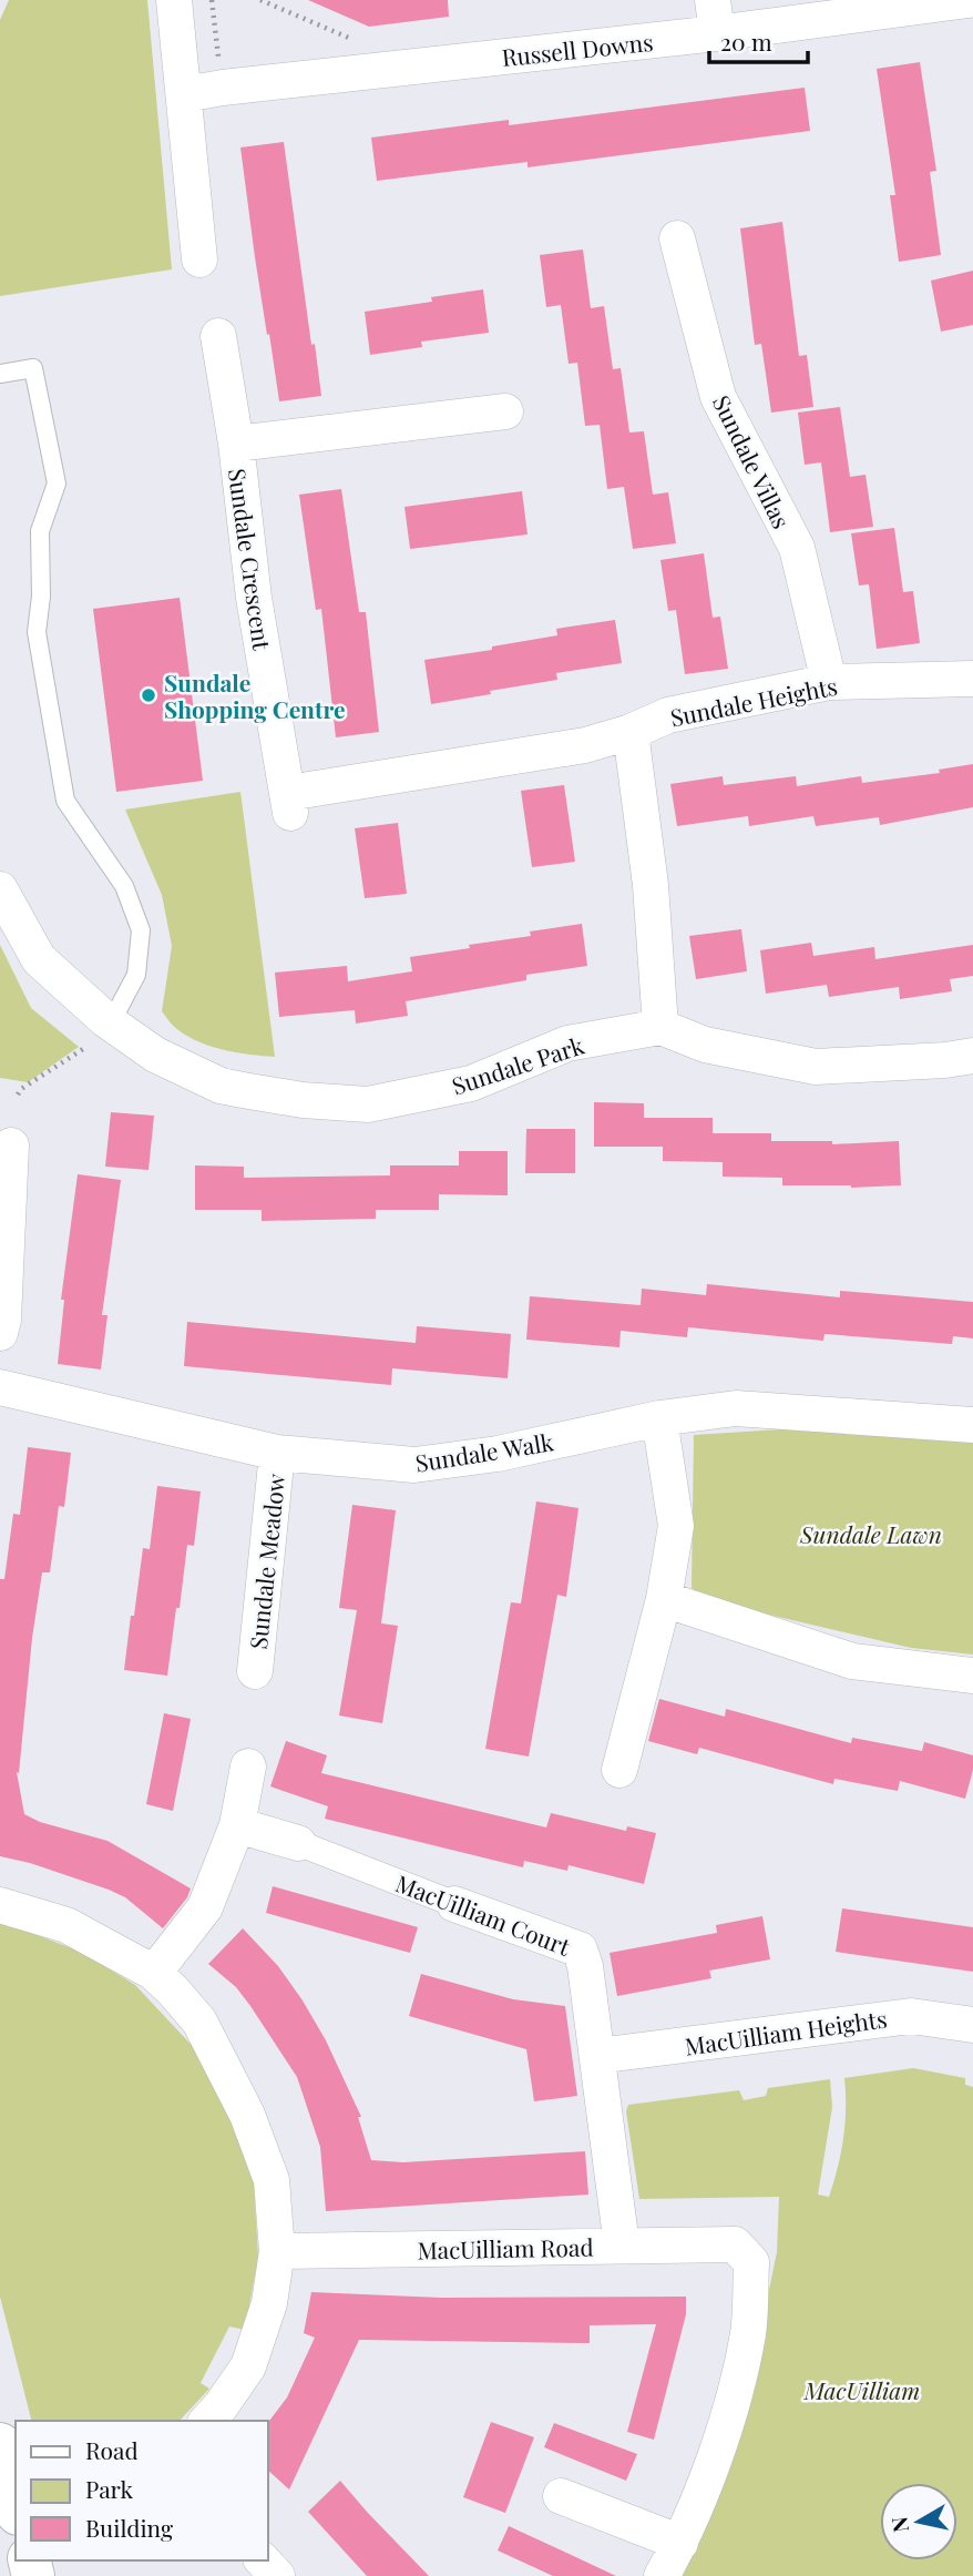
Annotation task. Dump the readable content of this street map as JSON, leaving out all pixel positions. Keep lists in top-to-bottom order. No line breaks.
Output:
{"streets":{"street":["Russell Downs","Sundale Villas","Sundale Crescent","Sundale Heights","Sundale Park","Sundale Walk","Sundale Meadow","MacUilliam Court","MacUilliam Heights","MacUilliam Road"]},"crossings":[["Sundale Villas","Sundale Heights"],["Sundale Crescent","Sundale Heights"],["Sundale Walk","Sundale Meadow"],["MacUilliam Court","MacUilliam Heights"],["MacUilliam Court","MacUilliam Road"]],"parks":["Sundale Lawn","MacUilliam"],"places":["Sundale Shopping Centre"],"legend":["Road","Park","Building"],"scale_bar":"20 m","north":"left"}
